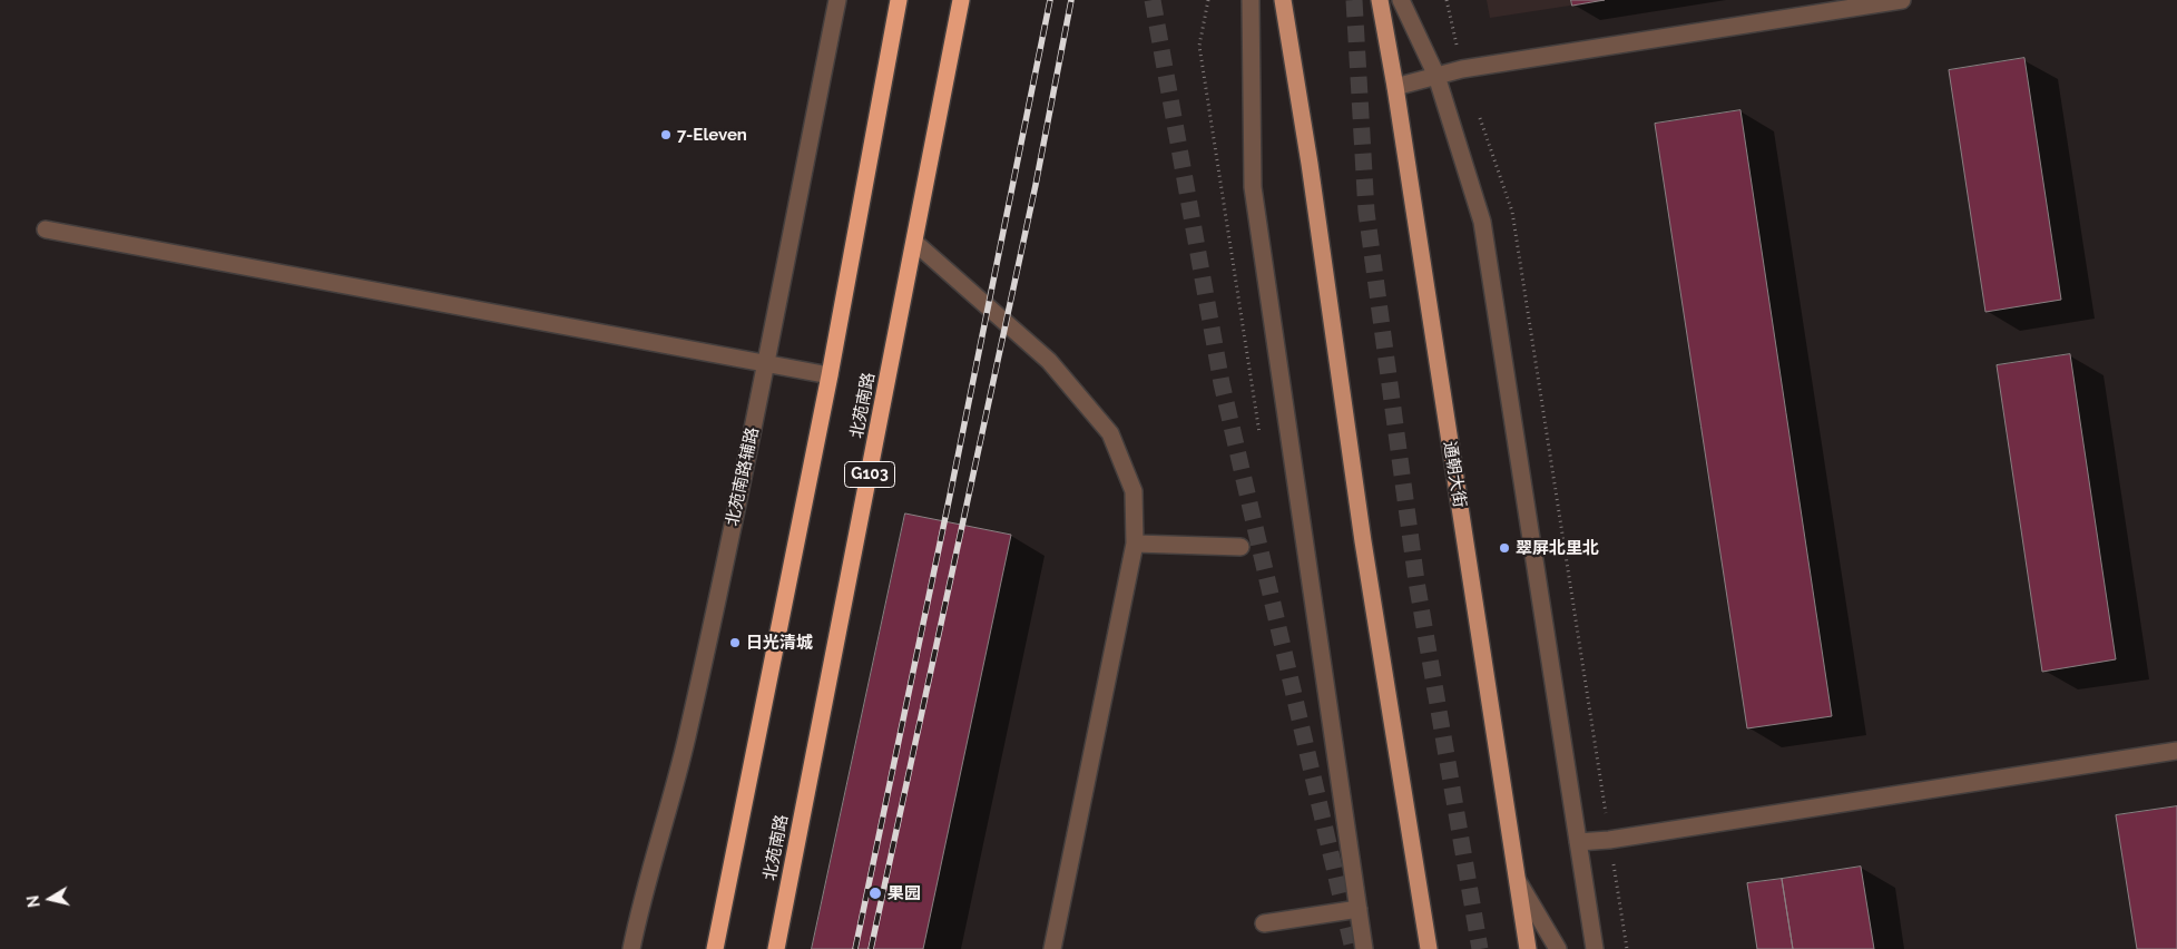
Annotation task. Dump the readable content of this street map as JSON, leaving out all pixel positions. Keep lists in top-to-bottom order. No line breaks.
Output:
{"streets":{"highway":["北苑南路","G103"],"main road":["通朝大街"],"street":["北苑南路辅路"]},"places":["7-Eleven","翠屏北里北","日光清城","果园"],"north":"left"}
